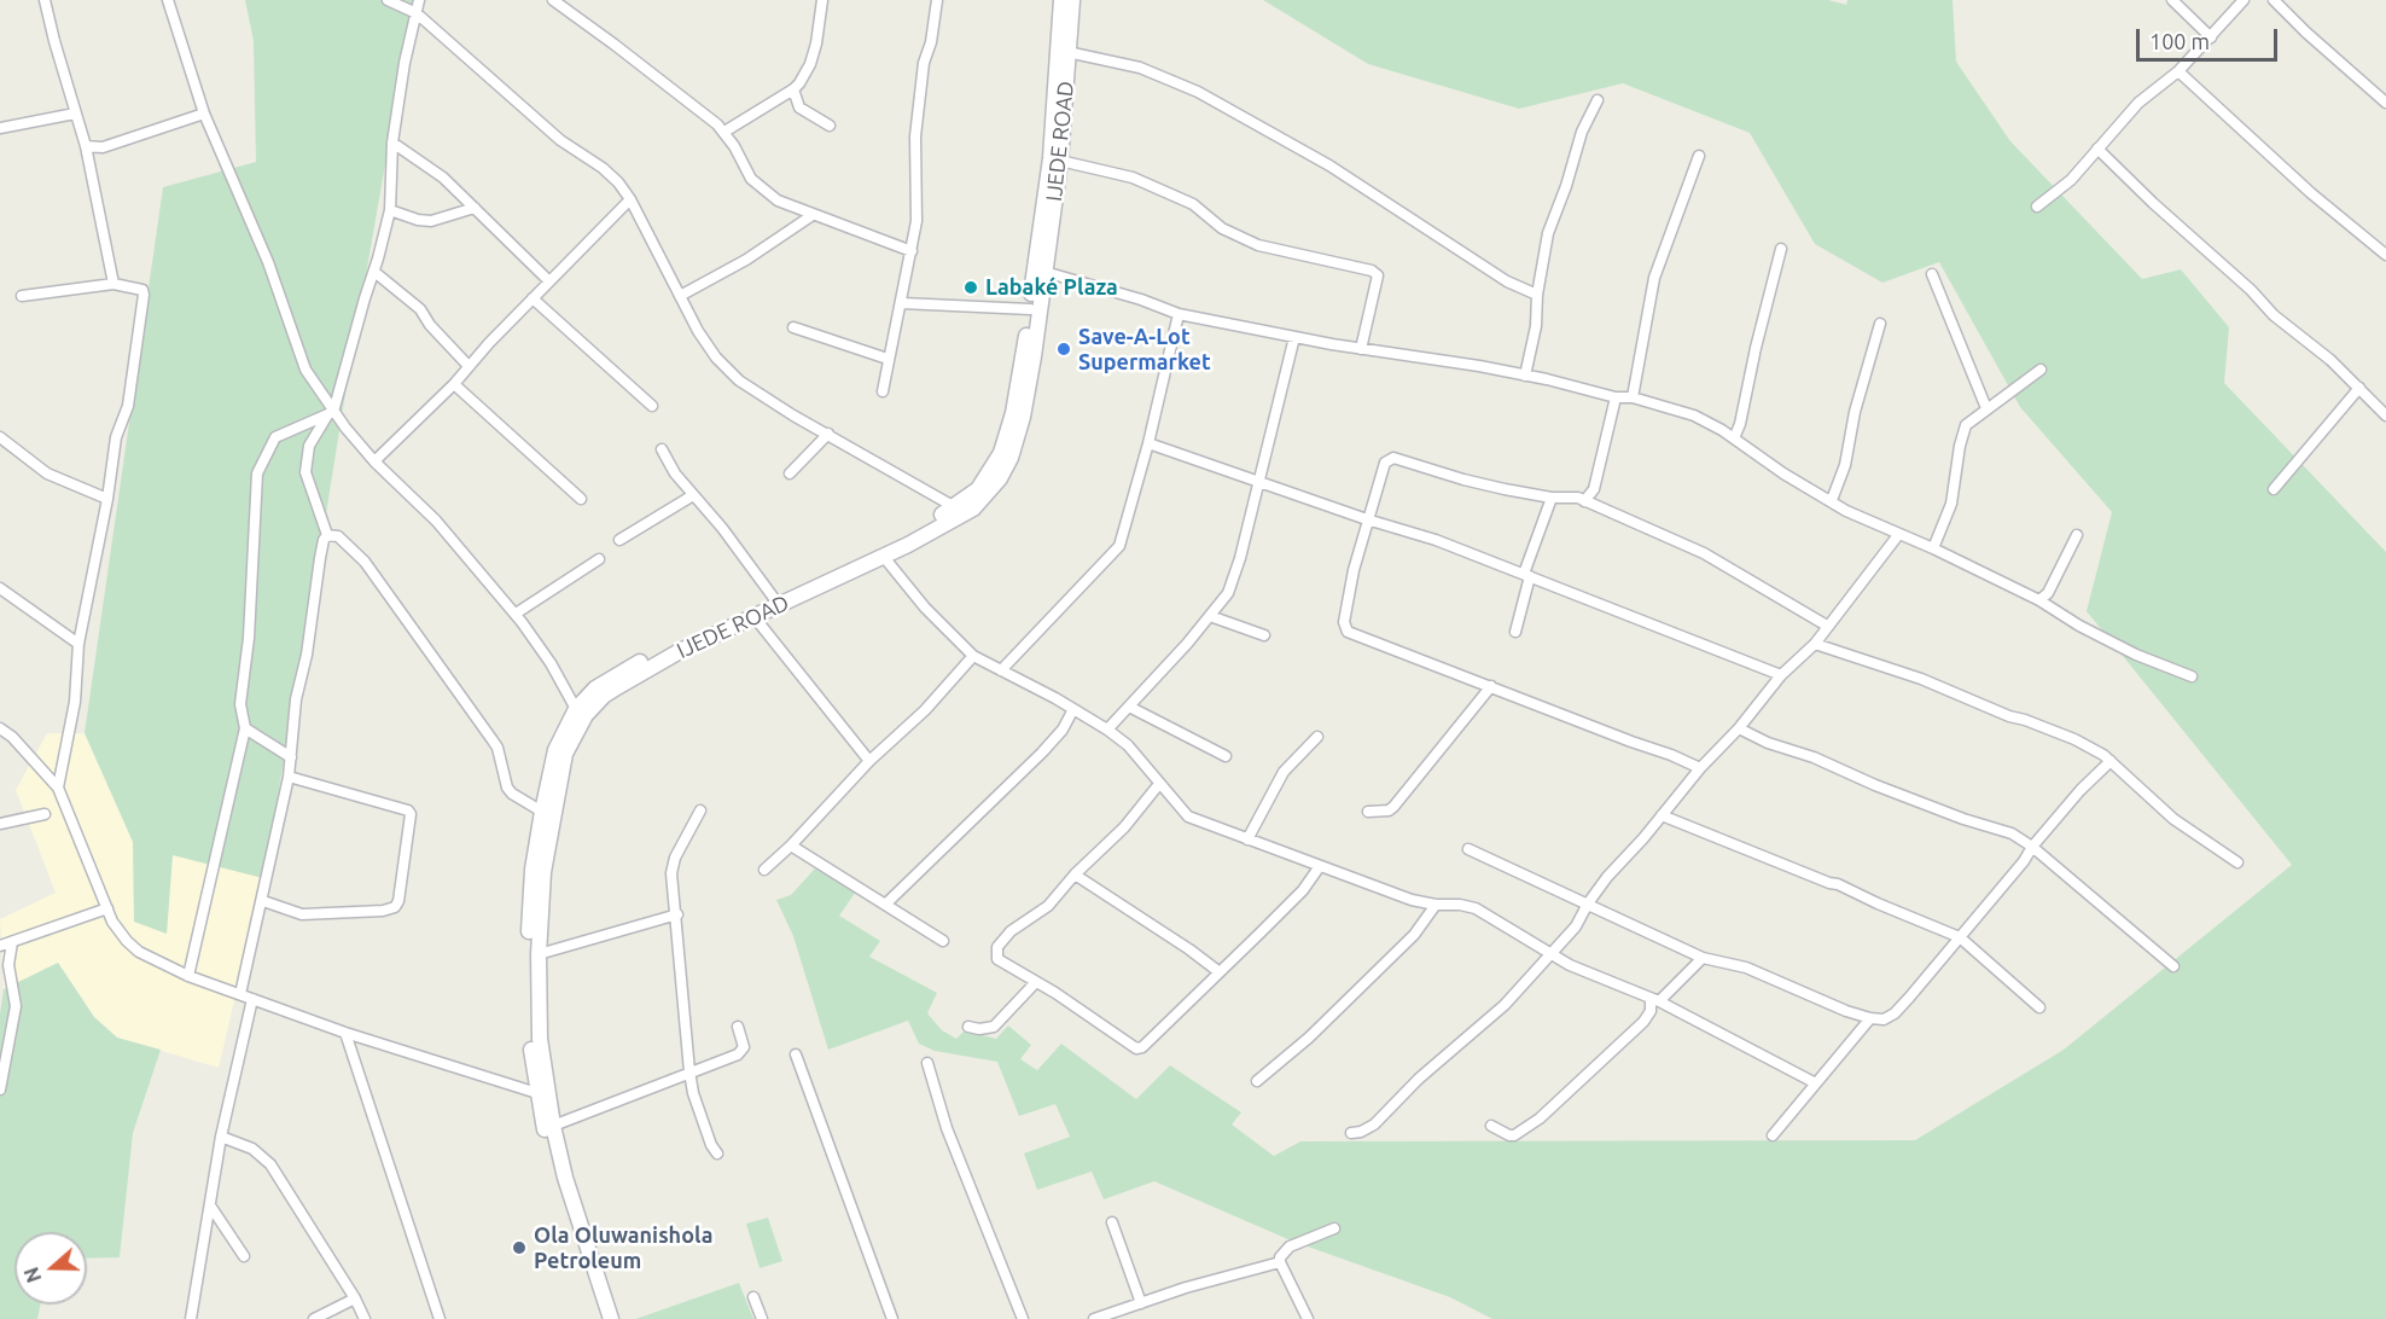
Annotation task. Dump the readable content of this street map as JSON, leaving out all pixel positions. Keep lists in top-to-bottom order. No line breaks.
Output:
{"streets":{"main road":["IJEDE ROAD"]},"places":["Labaké Plaza","Save-A-Lot Supermarket","Ola Oluwanishola Petroleum"],"scale_bar":"100 m","north":"left"}
